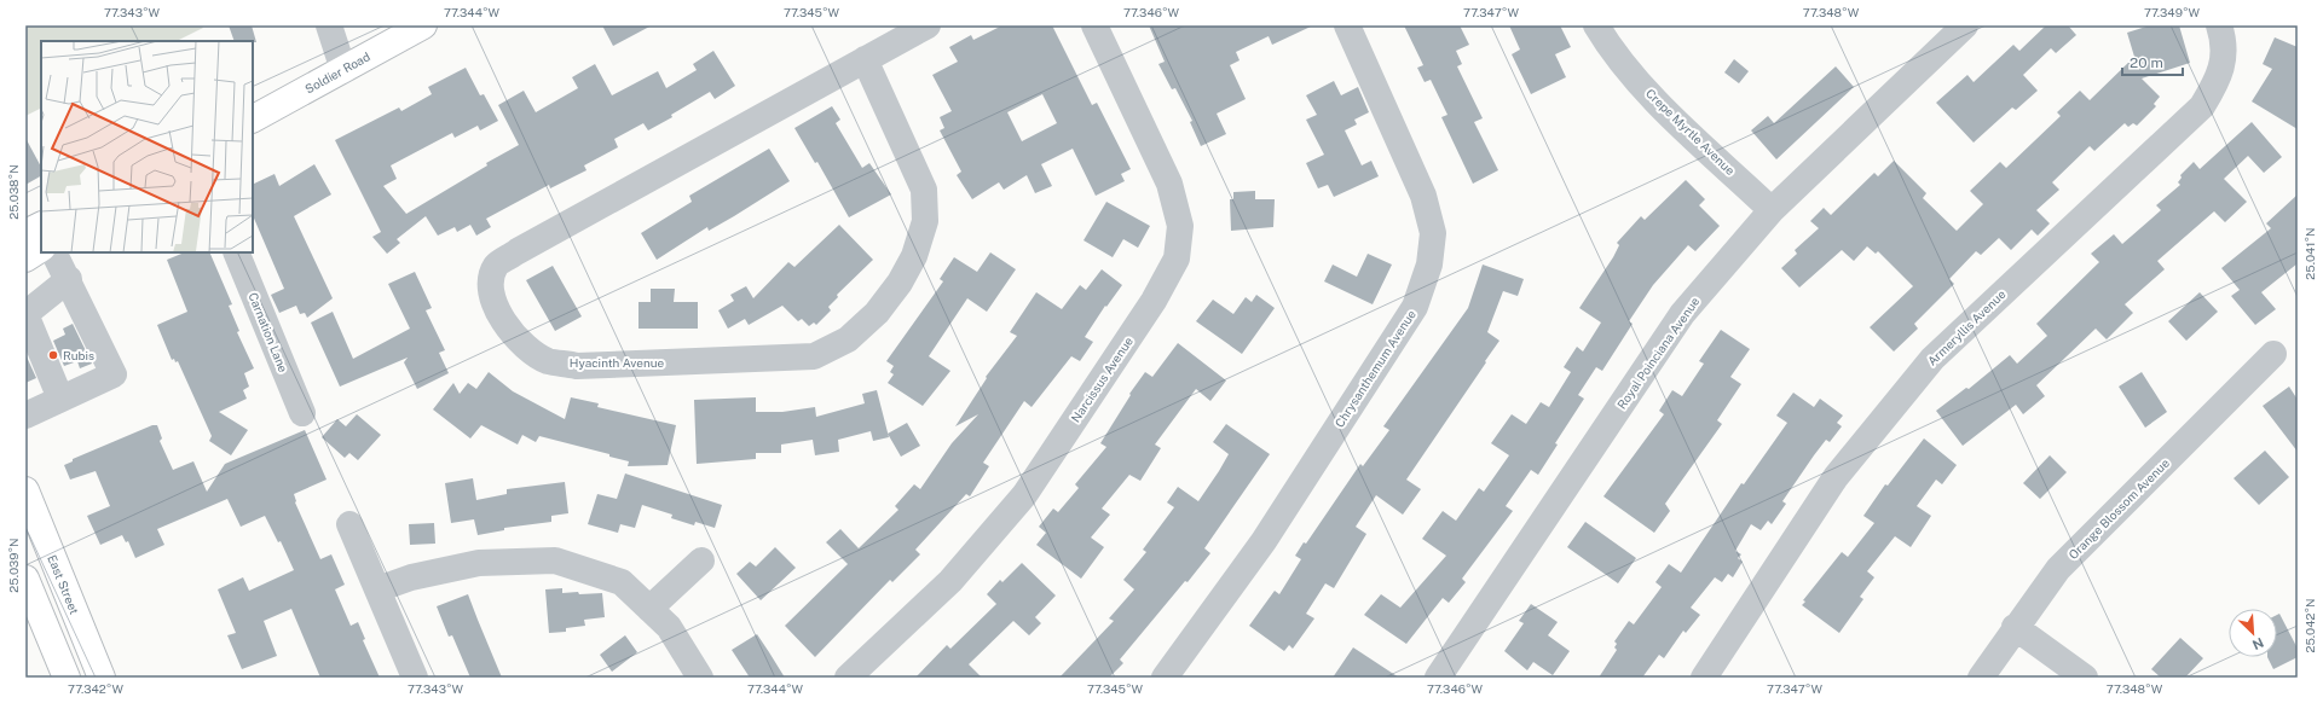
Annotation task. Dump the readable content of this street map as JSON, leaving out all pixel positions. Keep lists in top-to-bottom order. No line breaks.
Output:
{"streets":{"main road":["Soldier Road","East Street"],"street":["Crepe Myrtle Avenue","Armeryllis Avenue","Carnation Lane","Royal Poinciana Avenue","Hyacinth Avenue","Chrysanthemum Avenue","Narcissus Avenue","Orange Blossom Avenue"]},"crossings":[["Crepe Myrtle Avenue","Royal Poinciana Avenue"]],"places":["Rubis"],"scale_bar":"20 m","north":"bottom right","coordinates":["77.343°W","77.344°W","77.345°W","77.346°W","77.347°W","77.348°W","77.349°W","25.038°N","25.041°N","25.039°N","25.042°N","77.342°W"]}
